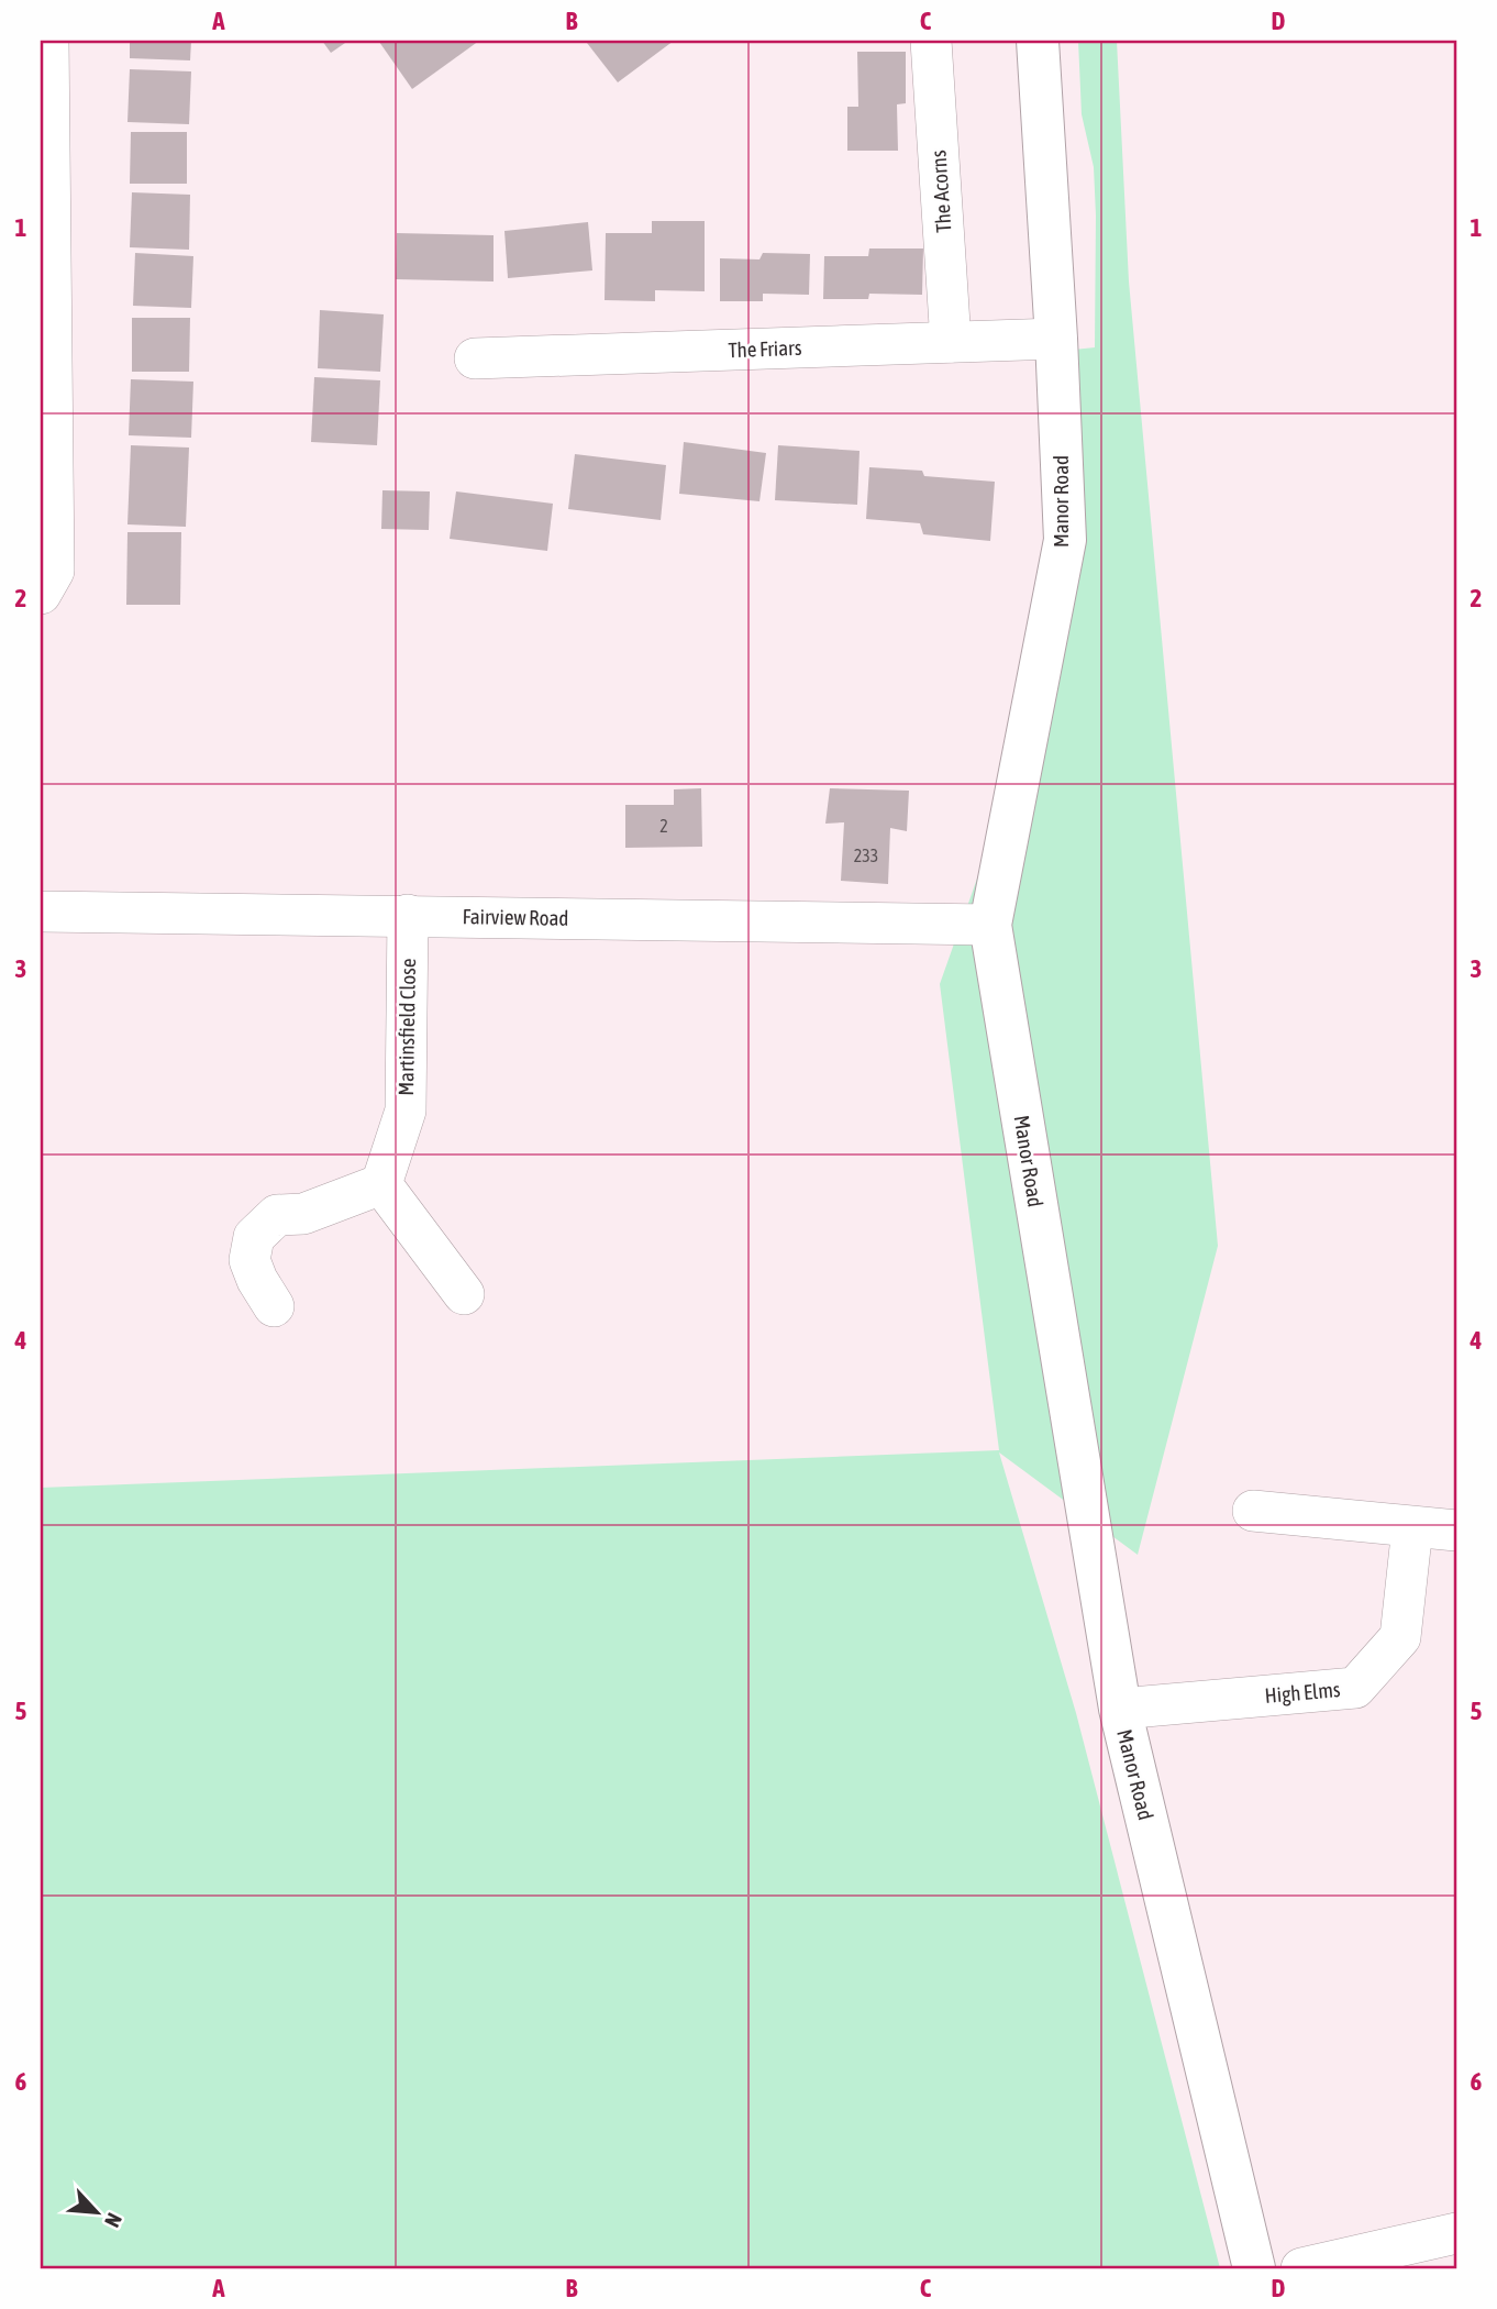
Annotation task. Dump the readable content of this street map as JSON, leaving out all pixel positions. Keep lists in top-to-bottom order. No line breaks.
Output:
{"streets":{"main road":["Manor Road"],"street":["The Acorns","The Friars","Fairview Road","Martinsfield Close","High Elms"]},"crossings":[["The Acorns","The Friars"],["The Friars","Manor Road"],["Manor Road","Fairview Road"],["Manor Road","High Elms"],["Fairview Road","Martinsfield Close"]],"house_numbers":["2","233"],"north":"bottom right","grid":{"columns":["A","B","C","D"],"rows":["1","2","3","4","5","6"]}}
